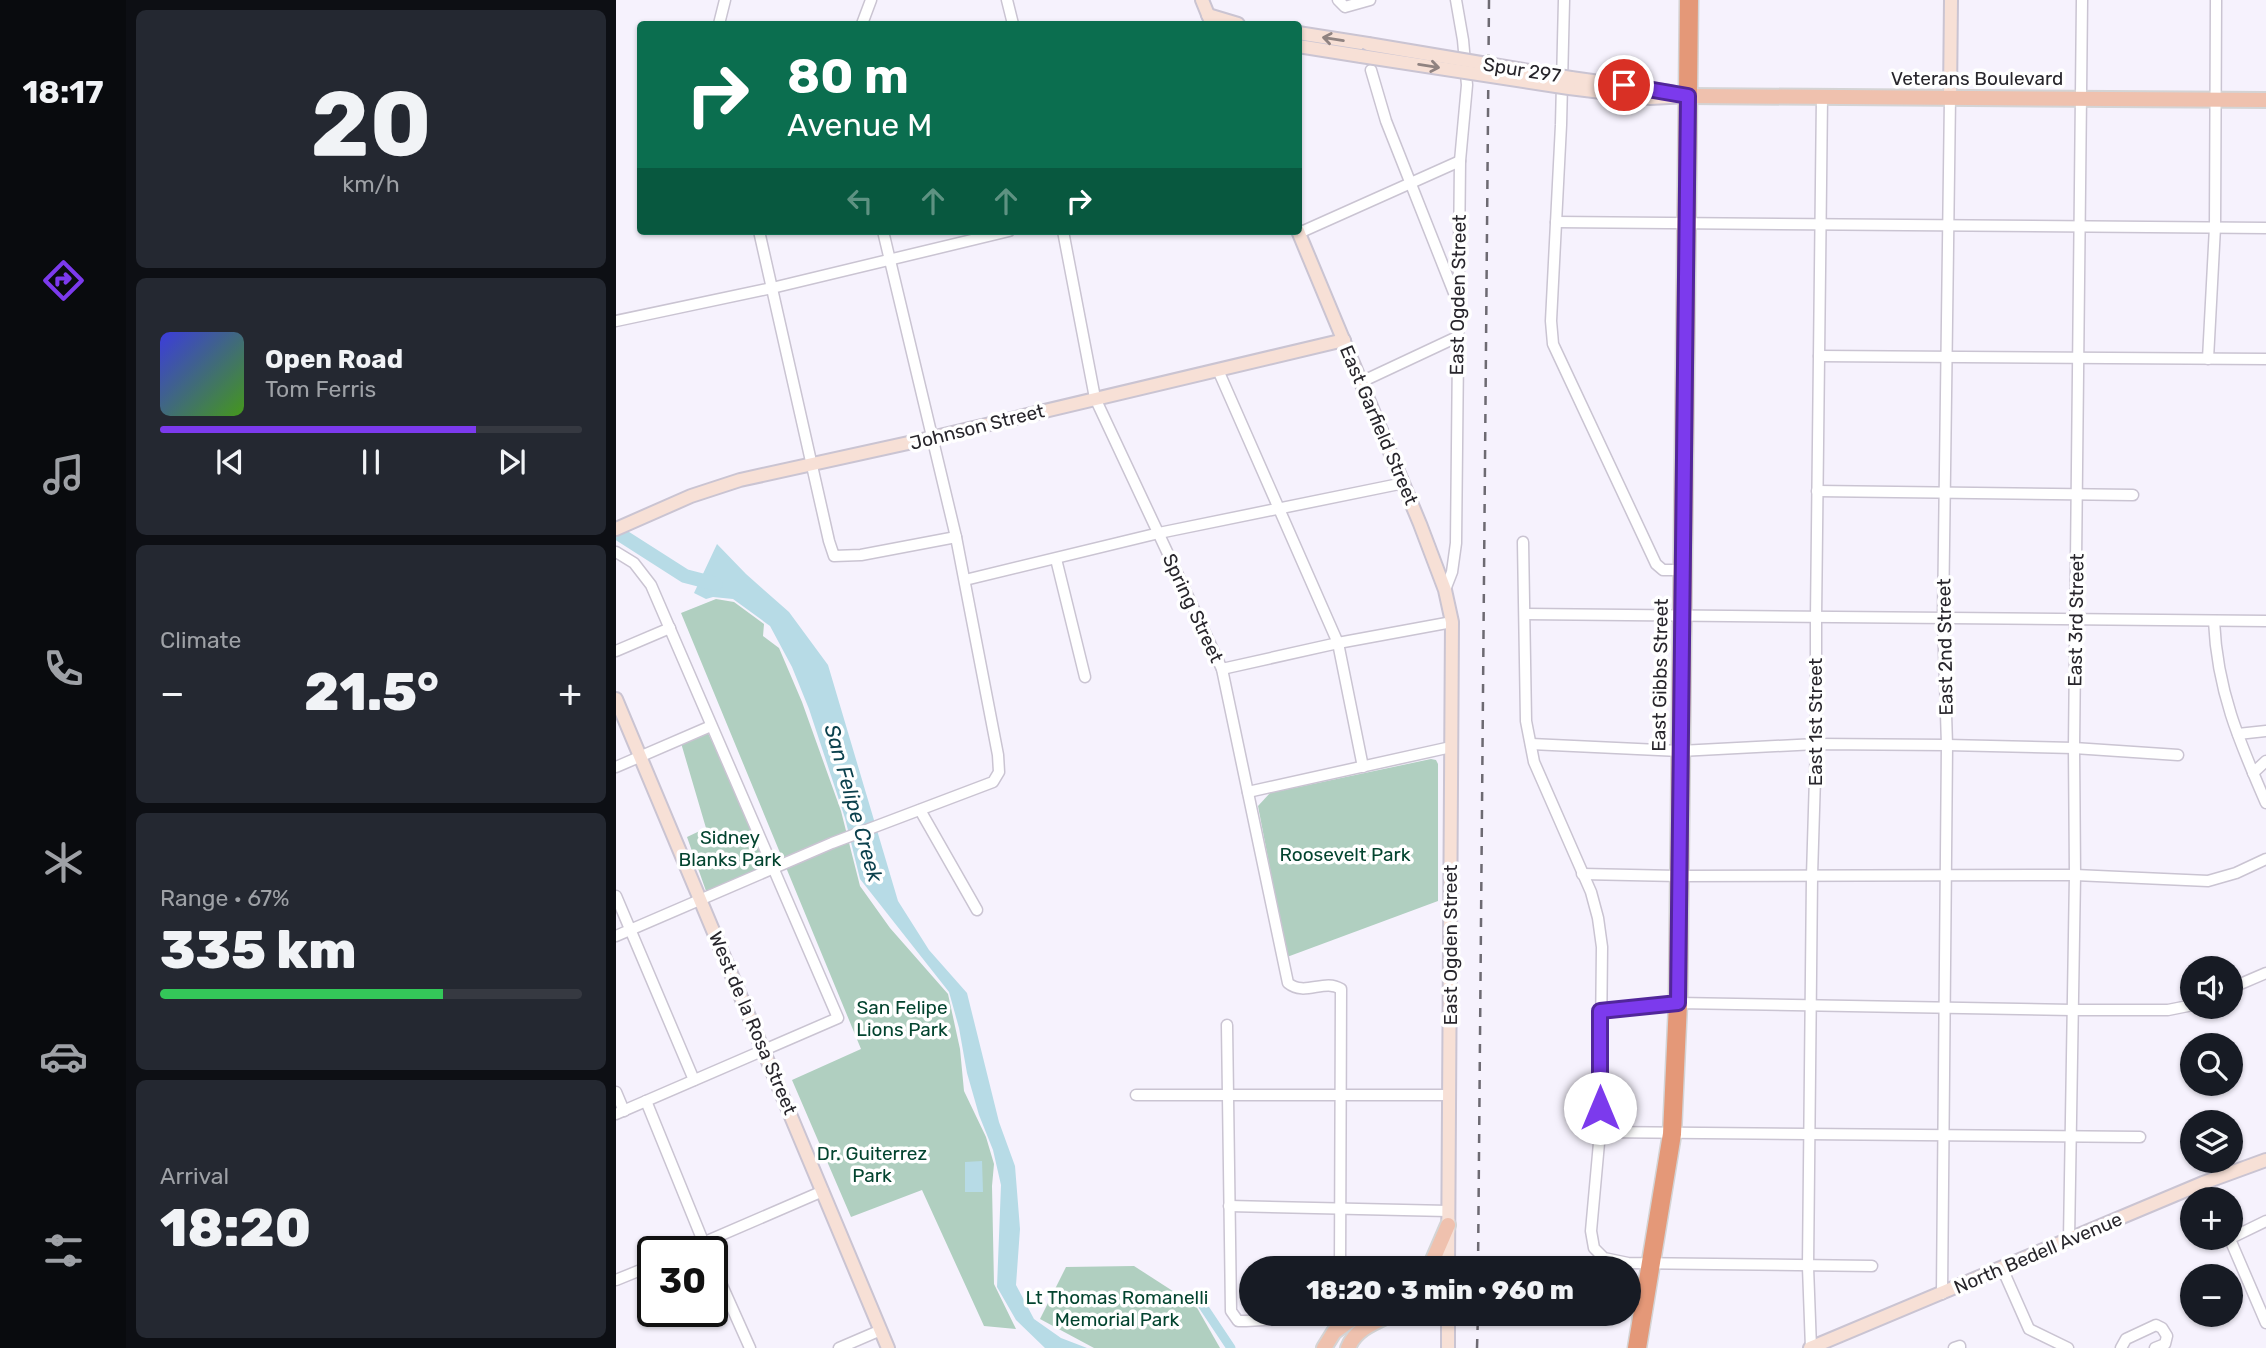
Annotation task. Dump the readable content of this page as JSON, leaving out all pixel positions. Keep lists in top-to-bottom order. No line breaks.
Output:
{"streets":{"highway":["East Gibbs Street"],"main road":["Spur 297","Veterans Boulevard","East Ogden Street","East Garfield Street","Johnson Street","East 2nd Street","West de la Rosa Street","North Bedell Avenue"],"street":["Spring Street","East 3rd Street","East 1st Street"]},"crossings":[["Spur 297","Veterans Boulevard"],["Spur 297","East Gibbs Street"],["Veterans Boulevard","East 3rd Street"],["Veterans Boulevard","East 2nd Street"],["Veterans Boulevard","East Gibbs Street"],["Veterans Boulevard","East 1st Street"],["East Ogden Street","East Garfield Street"],["East Garfield Street","Johnson Street"],["Johnson Street","Spring Street"],["East 3rd Street","North Bedell Avenue"],["East 2nd Street","North Bedell Avenue"],["East 1st Street","North Bedell Avenue"]],"water":["San Felipe Creek"],"parks":["Sidney Blanks Park","Roosevelt Park","San Felipe Lions Park","Dr. Guiterrez Park","Lt Thomas Romanelli Memorial Park"],"page":{"tabs":"18:17","tile":[["20","km/h"],"Climate",["Range · 67%","335 km"],["Arrival","18:20"]],"turn":["80 m","Avenue M"],"song":["Open Road","Tom Ferris"],"heat":["−","21.5°","+"],"map_buttons":["+","−"],"limit":"30","trip":"18:20 · 3 min · 960 m"}}
